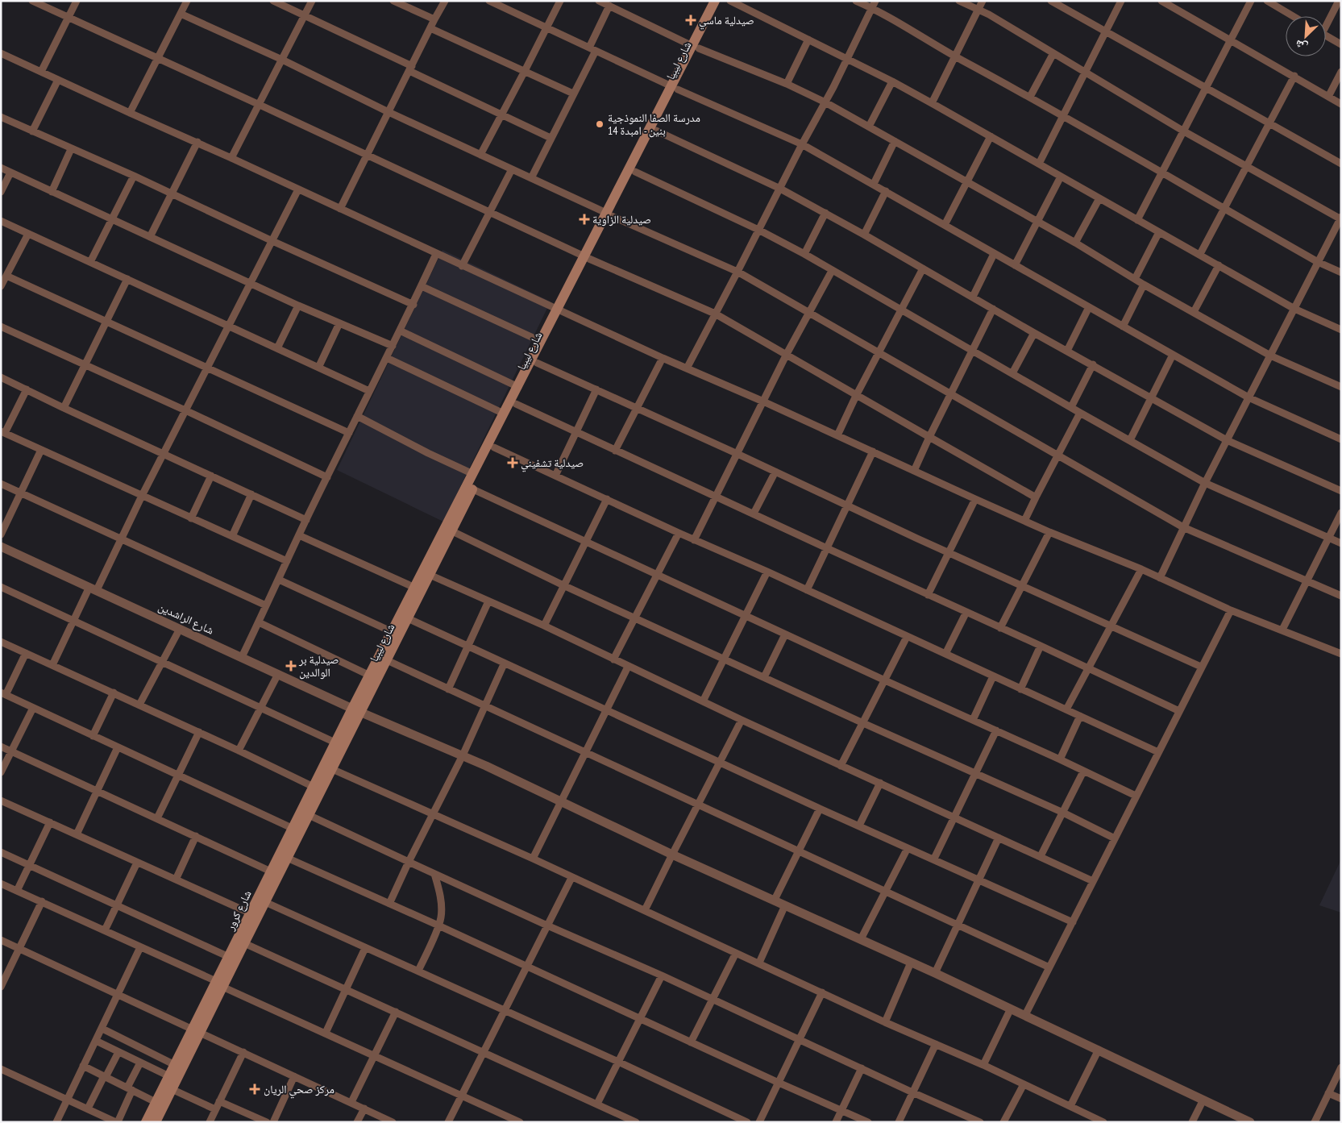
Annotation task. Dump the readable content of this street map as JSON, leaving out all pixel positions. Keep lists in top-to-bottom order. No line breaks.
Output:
{"streets":{"main road":["شارع ليبيا","شارع كرور"],"street":["شارع الراشدين"]},"crossings":[["شارع ليبيا","شارع الراشدين"],["شارع ليبيا","شارع كرور"],["شارع الراشدين","شارع كرور"]],"places":{"health":["صيدلية ماسي","صيدلية الزاوية","صيدلية تشفيني","صيدلية بر الوالدين","مركز صحي الريان"],"other":["مدرسة الصفا النموذجية بنين - امبدة 14"]},"north":"bottom left"}
